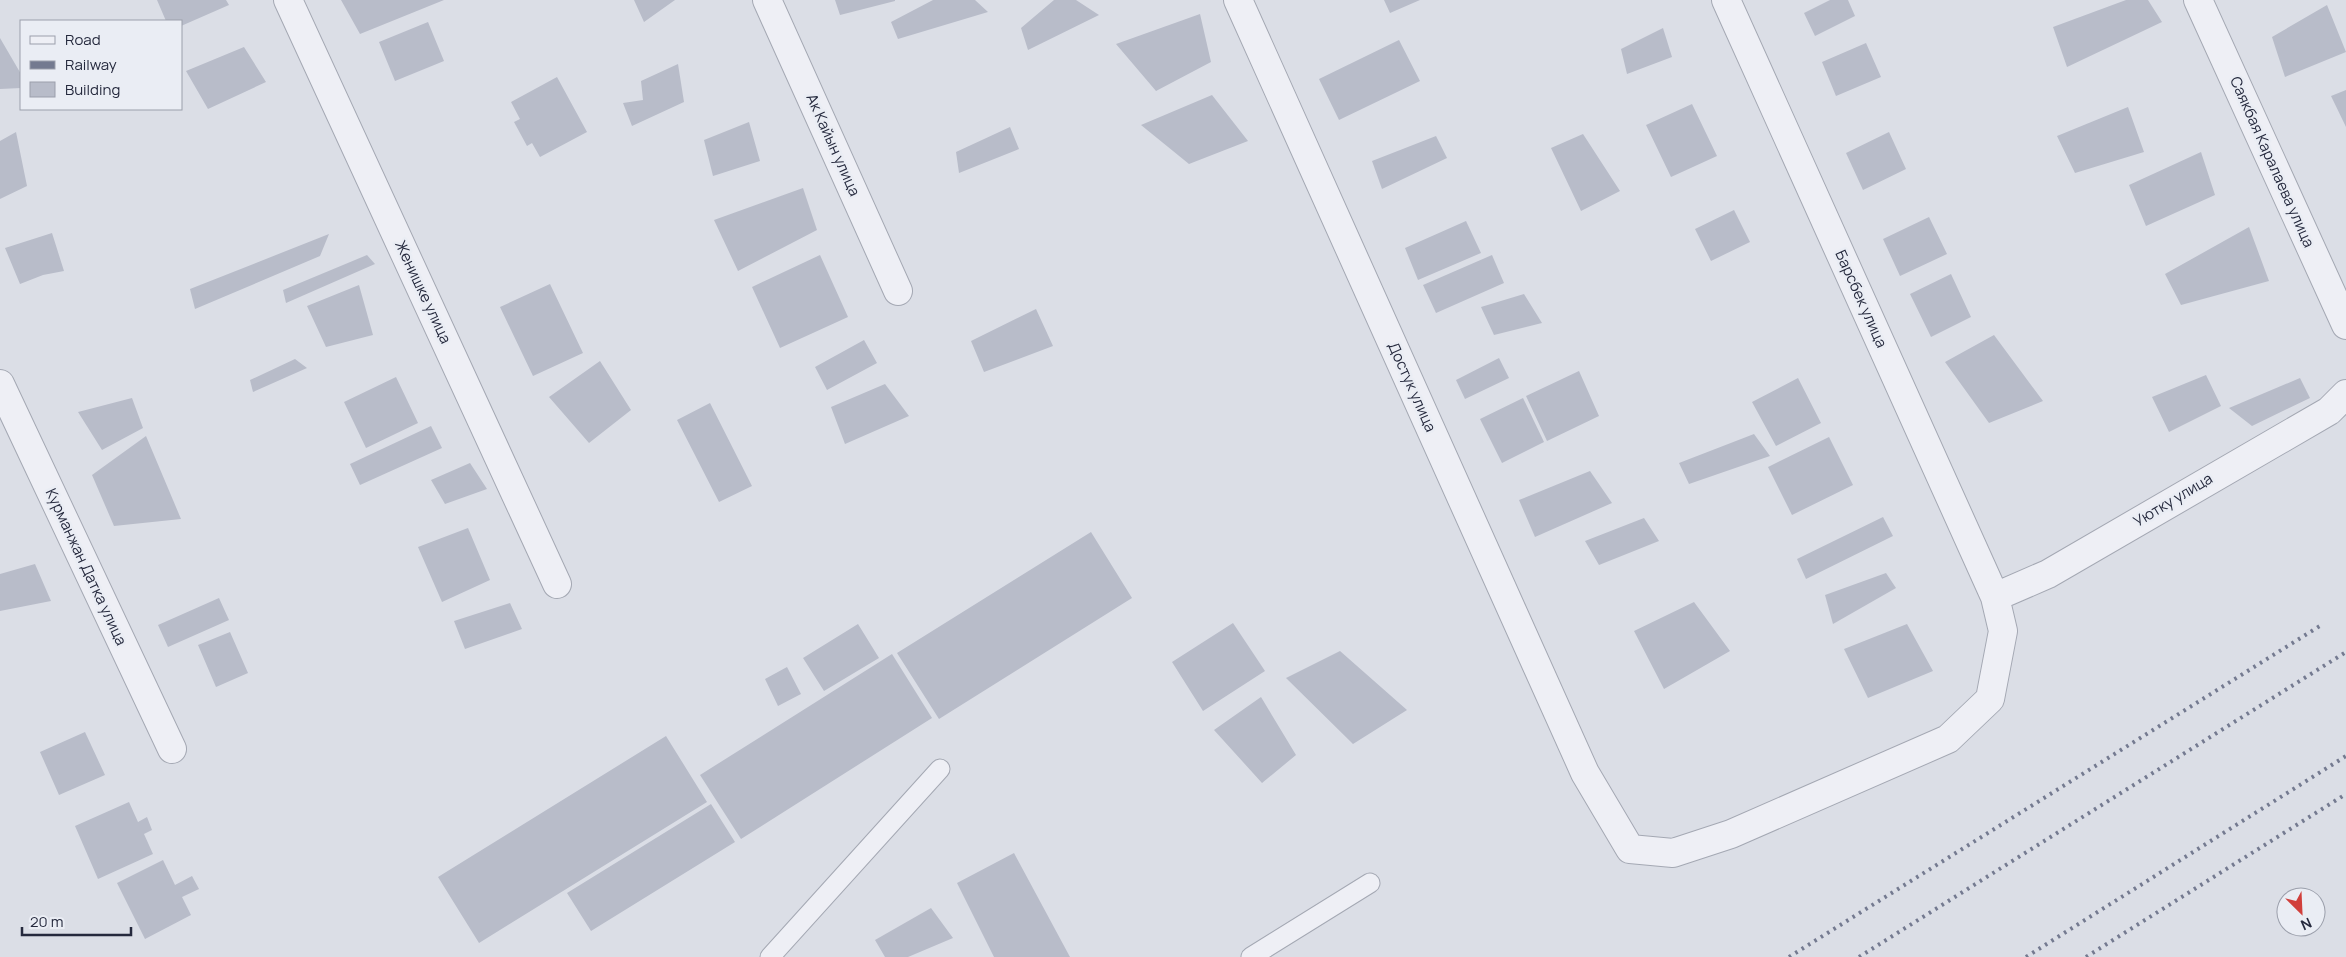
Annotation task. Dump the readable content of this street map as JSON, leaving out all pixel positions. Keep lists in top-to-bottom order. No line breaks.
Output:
{"streets":{"street":["Ак Кайын улица","Саякбая Каралаева улица","Женишке улица","Барсбек улица","Достук улица","Уютку улица","Курманжан Датка улица"]},"crossings":[["Барсбек улица","Достук улица"],["Барсбек улица","Уютку улица"],["Достук улица","Уютку улица"]],"legend":["Road","Railway","Building"],"scale_bar":"20 m","north":"bottom right"}
